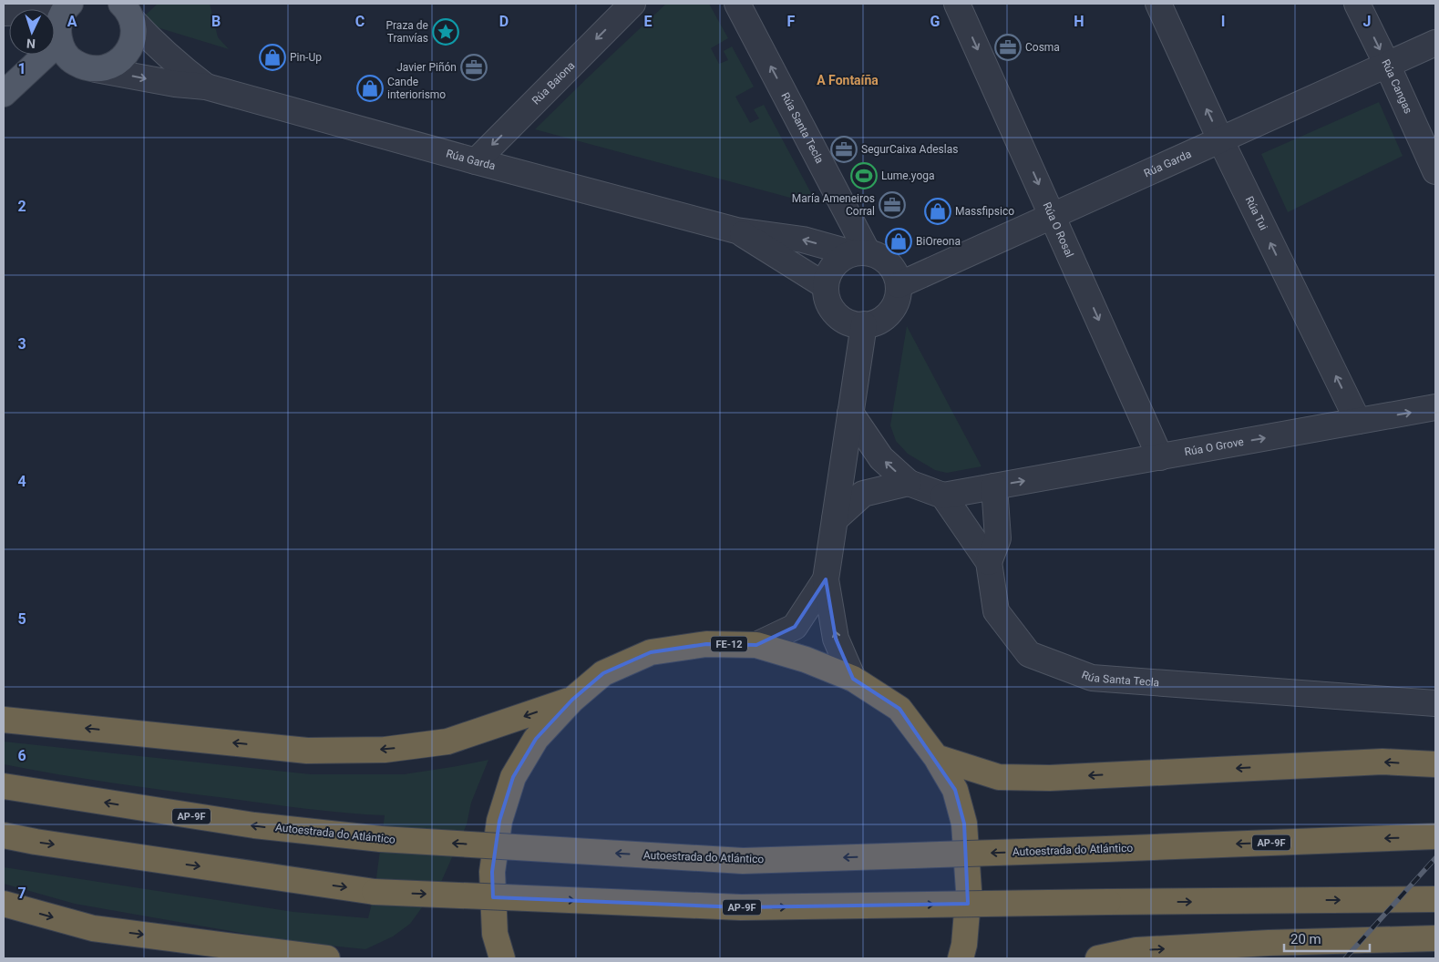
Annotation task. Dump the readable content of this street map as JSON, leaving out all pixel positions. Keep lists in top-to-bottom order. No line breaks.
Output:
{"streets":{"highway":["FE-12","AP-9F","Autoestrada do Atlántico"],"street":["Rúa Baiona","Rúa Cangas","Rúa Santa Tecla","Rúa Garda","Rúa Tui","Rúa O Rosal","Rúa O Grove"]},"crossings":[["Rúa Baiona","Rúa Garda"],["Rúa Cangas","Rúa Garda"],["Rúa Santa Tecla","Rúa Garda"],["Rúa Santa Tecla","Rúa O Grove"],["Rúa Garda","Rúa Tui"],["Rúa Garda","Rúa O Rosal"],["Rúa Tui","Rúa O Grove"],["Rúa O Rosal","Rúa O Grove"]],"one_way":["Rúa Baiona","Rúa Cangas","Rúa Tui","Rúa O Rosal","Rúa O Grove"],"districts":["A Fontaíña"],"places":{"place":["Praza de Tranvías"],"office":["Cosma","Javier Piñón","SegurCaixa Adeslas","María Ameneiros Corral"],"shop":["Pin-Up","Cande interiorismo","Massfipsico","BiOreona"],"sports":["Lume.yoga"]},"scale_bar":"20 m","north":"bottom","grid":{"columns":["A","B","C","D","E","F","G","H","I","J"],"rows":["1","2","3","4","5","6","7"]}}
